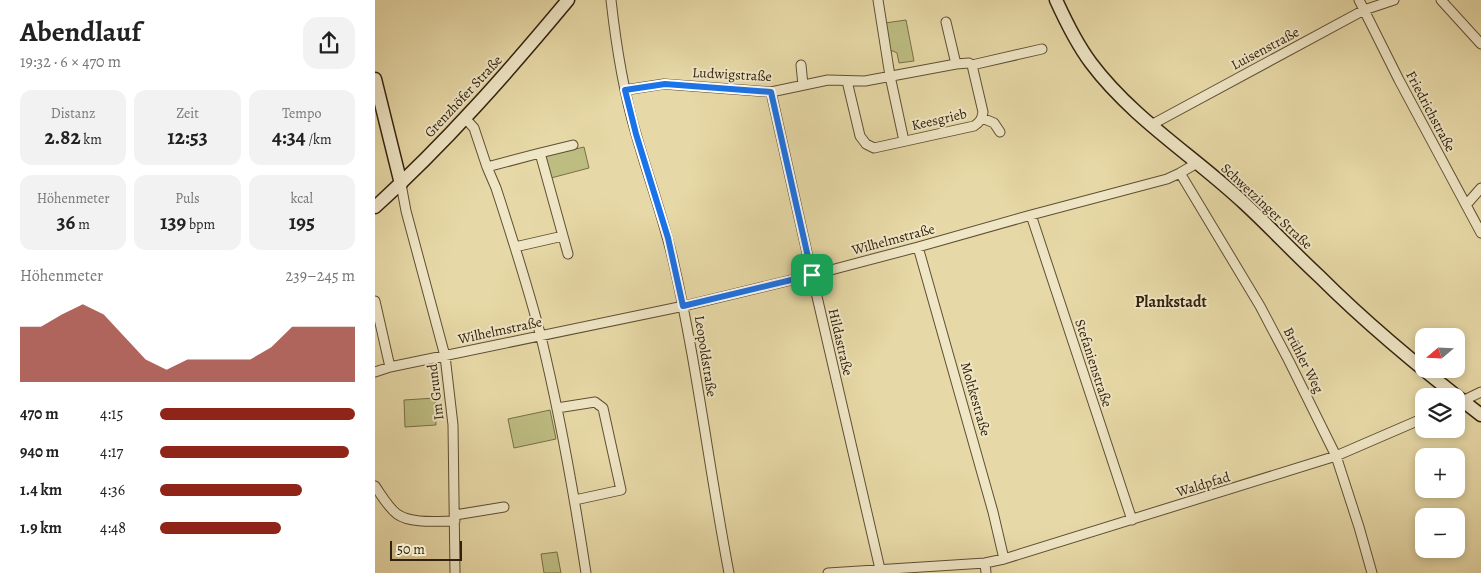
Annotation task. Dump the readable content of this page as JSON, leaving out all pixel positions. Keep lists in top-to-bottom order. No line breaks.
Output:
{"streets":{"street":["Luisenstraße","Ludwigstraße","Grenzhöfer Straße","Friedrichstraße","Keesgrieb","Schwetzinger Straße","Wilhelmstraße","Hildastraße","Leopoldstraße","Brühler Weg","Stefanienstraße","Im Grund","Moltkestraße","Waldpfad"]},"crossings":[["Luisenstraße","Friedrichstraße"],["Luisenstraße","Schwetzinger Straße"],["Ludwigstraße","Keesgrieb"],["Ludwigstraße","Hildastraße"],["Ludwigstraße","Leopoldstraße"],["Grenzhöfer Straße","Im Grund"],["Schwetzinger Straße","Wilhelmstraße"],["Wilhelmstraße","Hildastraße"],["Wilhelmstraße","Leopoldstraße"],["Wilhelmstraße","Brühler Weg"],["Wilhelmstraße","Stefanienstraße"],["Wilhelmstraße","Im Grund"],["Wilhelmstraße","Moltkestraße"],["Hildastraße","Waldpfad"],["Brühler Weg","Waldpfad"],["Stefanienstraße","Waldpfad"],["Moltkestraße","Waldpfad"]],"districts":["Plankstadt"],"scale_bar":"50 m","north":"left","page":{"heading":["Abendlauf","19:32 · 6 × 470 m"],"stats":[["Distanz","2.82 km"],["Zeit","12:53"],["Tempo","4:34 /km"],["Höhenmeter","36 m"],["Puls","139 bpm"],["kcal","195"]],"chart":["Höhenmeter","239–245 m"],"map_buttons":["+","−"],"list":[{"name":"470 m","note":"4:15"},{"name":"940 m","note":"4:17"},{"name":"1.4 km","note":"4:36"},{"name":"1.9 km","note":"4:48"}],"scale":"50 m"}}
